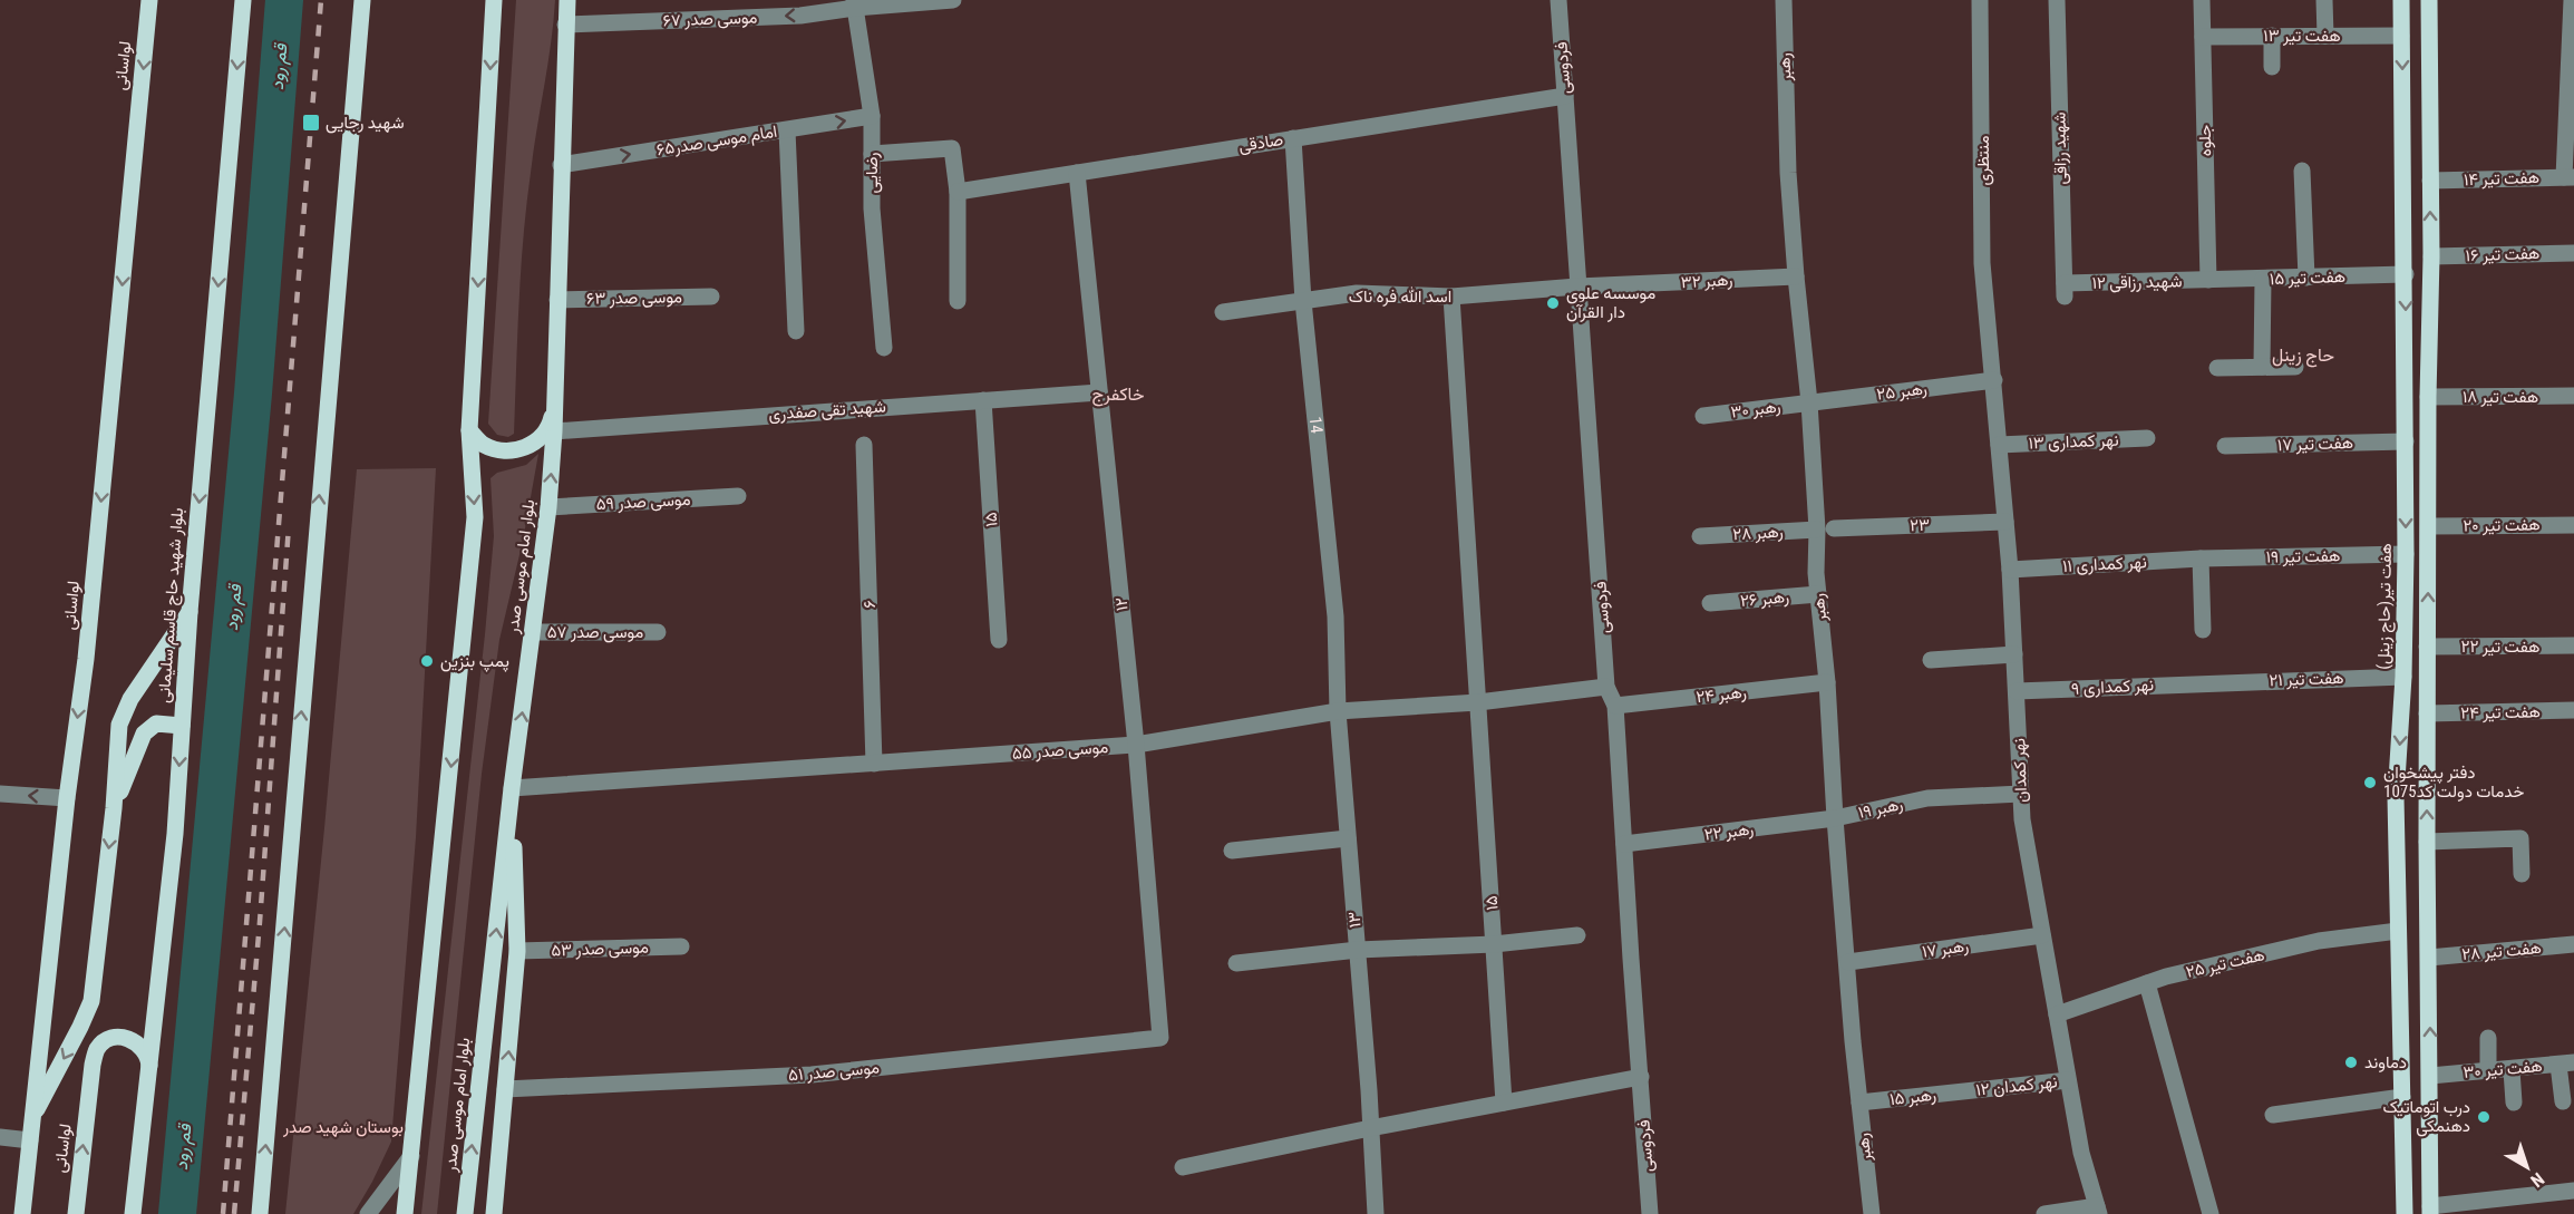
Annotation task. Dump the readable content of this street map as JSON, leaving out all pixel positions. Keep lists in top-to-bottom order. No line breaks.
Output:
{"streets":{"main road":["لواسانی","بلوار امام موسی صدر","بلوار شهید حاج قاسم سلیمانی","هفت تیر(حاج زینل)"],"street":["موسی صدر ۶۷","هفت تیر ۱۳","رهبر","فردوسی","امام موسی صدر۶۵","جلوه","صادقی","شهید رزاقی","منتظری","رضایی","هفت تیر ۱۴","هفت تیر ۱۶","هفت تیر ۱۵","رهبر ۳۲","شهید رزاقی ۱۲","اسد الله فره ناک","موسی صدر ۶۳","رهبر ۲۵","هفت تیر ۱۸","رهبر ۳۰","شهید تقی صفدری","14","نهر کمداری ۱۳","هفت تیر ۱۷","موسی صدر ۵۹","۱۵","۲۳","هفت تیر ۲۰","رهبر ۲۸","هفت تیر ۱۹","نهر کمداری ۱۱","رهبر ۲۶","۶","۱۲","موسی صدر ۵۷","هفت تیر ۲۲","هفت تیر ۲۱","نهر کمداری ۹","رهبر ۲۴","هفت تیر ۲۴","موسی صدر ۵۵","نهر کمدان","رهبر ۱۹","رهبر ۲۲","۱۳","موسی صدر ۵۳","رهبر ۱۷","هفت تیر ۲۸","هفت تیر ۲۵","هفت تیر ۳۰","موسی صدر ۵۱","نهر کمدان ۱۲","رهبر ۱۵"]},"crossings":[["موسی صدر ۶۷","رضایی"],["موسی صدر ۶۷","بلوار امام موسی صدر"],["هفت تیر ۱۳","جلوه"],["هفت تیر ۱۳","هفت تیر(حاج زینل)"],["لواسانی","بلوار شهید حاج قاسم سلیمانی"],["رهبر","رهبر ۳۲"],["رهبر","رهبر ۲۵"],["رهبر","رهبر ۳۰"],["رهبر","۲۳"],["رهبر","رهبر ۲۸"],["رهبر","رهبر ۲۶"],["رهبر","رهبر ۲۴"],["رهبر","رهبر ۱۹"],["رهبر","رهبر ۲۲"],["رهبر","رهبر ۱۷"],["رهبر","رهبر ۱۵"],["فردوسی","صادقی"],["فردوسی","رهبر ۳۲"],["فردوسی","اسد الله فره ناک"],["فردوسی","رهبر ۲۴"],["فردوسی","موسی صدر ۵۵"],["فردوسی","رهبر ۲۲"],["امام موسی صدر۶۵","رضایی"],["امام موسی صدر۶۵","بلوار امام موسی صدر"],["جلوه","هفت تیر ۱۵"],["جلوه","شهید رزاقی ۱۲"],["صادقی","14"],["صادقی","۱۲"],["شهید رزاقی","شهید رزاقی ۱۲"],["منتظری","نهر کمدان"],["هفت تیر ۱۵","شهید رزاقی ۱۲"],["هفت تیر ۱۵","هفت تیر(حاج زینل)"],["رهبر ۳۲","اسد الله فره ناک"],["اسد الله فره ناک","14"],["اسد الله فره ناک","۱۵"],["موسی صدر ۶۳","بلوار امام موسی صدر"],["رهبر ۲۵","رهبر ۳۰"],["رهبر ۲۵","نهر کمدان"],["شهید تقی صفدری","۱۵"],["شهید تقی صفدری","بلوار امام موسی صدر"],["شهید تقی صفدری","۱۲"],["14","موسی صدر ۵۵"],["14","۱۳"],["نهر کمداری ۱۳","نهر کمدان"],["هفت تیر ۱۷","هفت تیر(حاج زینل)"],["موسی صدر ۵۹","بلوار امام موسی صدر"],["۱۵","موسی صدر ۵۵"],["۲۳","رهبر ۲۸"],["۲۳","نهر کمدان"],["هفت تیر ۱۹","نهر کمداری ۱۱"],["هفت تیر ۱۹","هفت تیر(حاج زینل)"],["نهر کمداری ۱۱","نهر کمدان"],["بلوار امام موسی صدر","موسی صدر ۵۷"],["بلوار امام موسی صدر","موسی صدر ۵۵"],["۶","موسی صدر ۵۵"],["۱۲","موسی صدر ۵۵"],["۱۲","موسی صدر ۵۱"],["هفت تیر(حاج زینل)","هفت تیر ۲۱"],["هفت تیر(حاج زینل)","هفت تیر ۲۵"],["هفت تیر ۲۱","نهر کمداری ۹"],["نهر کمداری ۹","نهر کمدان"],["موسی صدر ۵۵","۱۳"],["نهر کمدان","رهبر ۱۹"],["نهر کمدان","رهبر ۱۷"],["نهر کمدان","هفت تیر ۲۵"],["نهر کمدان","نهر کمدان ۱۲"],["رهبر ۱۹","رهبر ۲۲"],["نهر کمدان ۱۲","رهبر ۱۵"]],"one_way":["موسی صدر ۶۷","امام موسی صدر۶۵"],"districts":["حاج زینل","خاکفرج"],"water":["قم رود"],"parks":["بوستان شهید صدر"],"places":{"transit":["شهید رجایی"],"other":["موسسه علوی دار القرآن","پمپ بنزین","دفتر پیشخوان خدمات دولت کد1075","دماوند","درب اتوماتیک دهنمکی"]},"north":"bottom right"}
